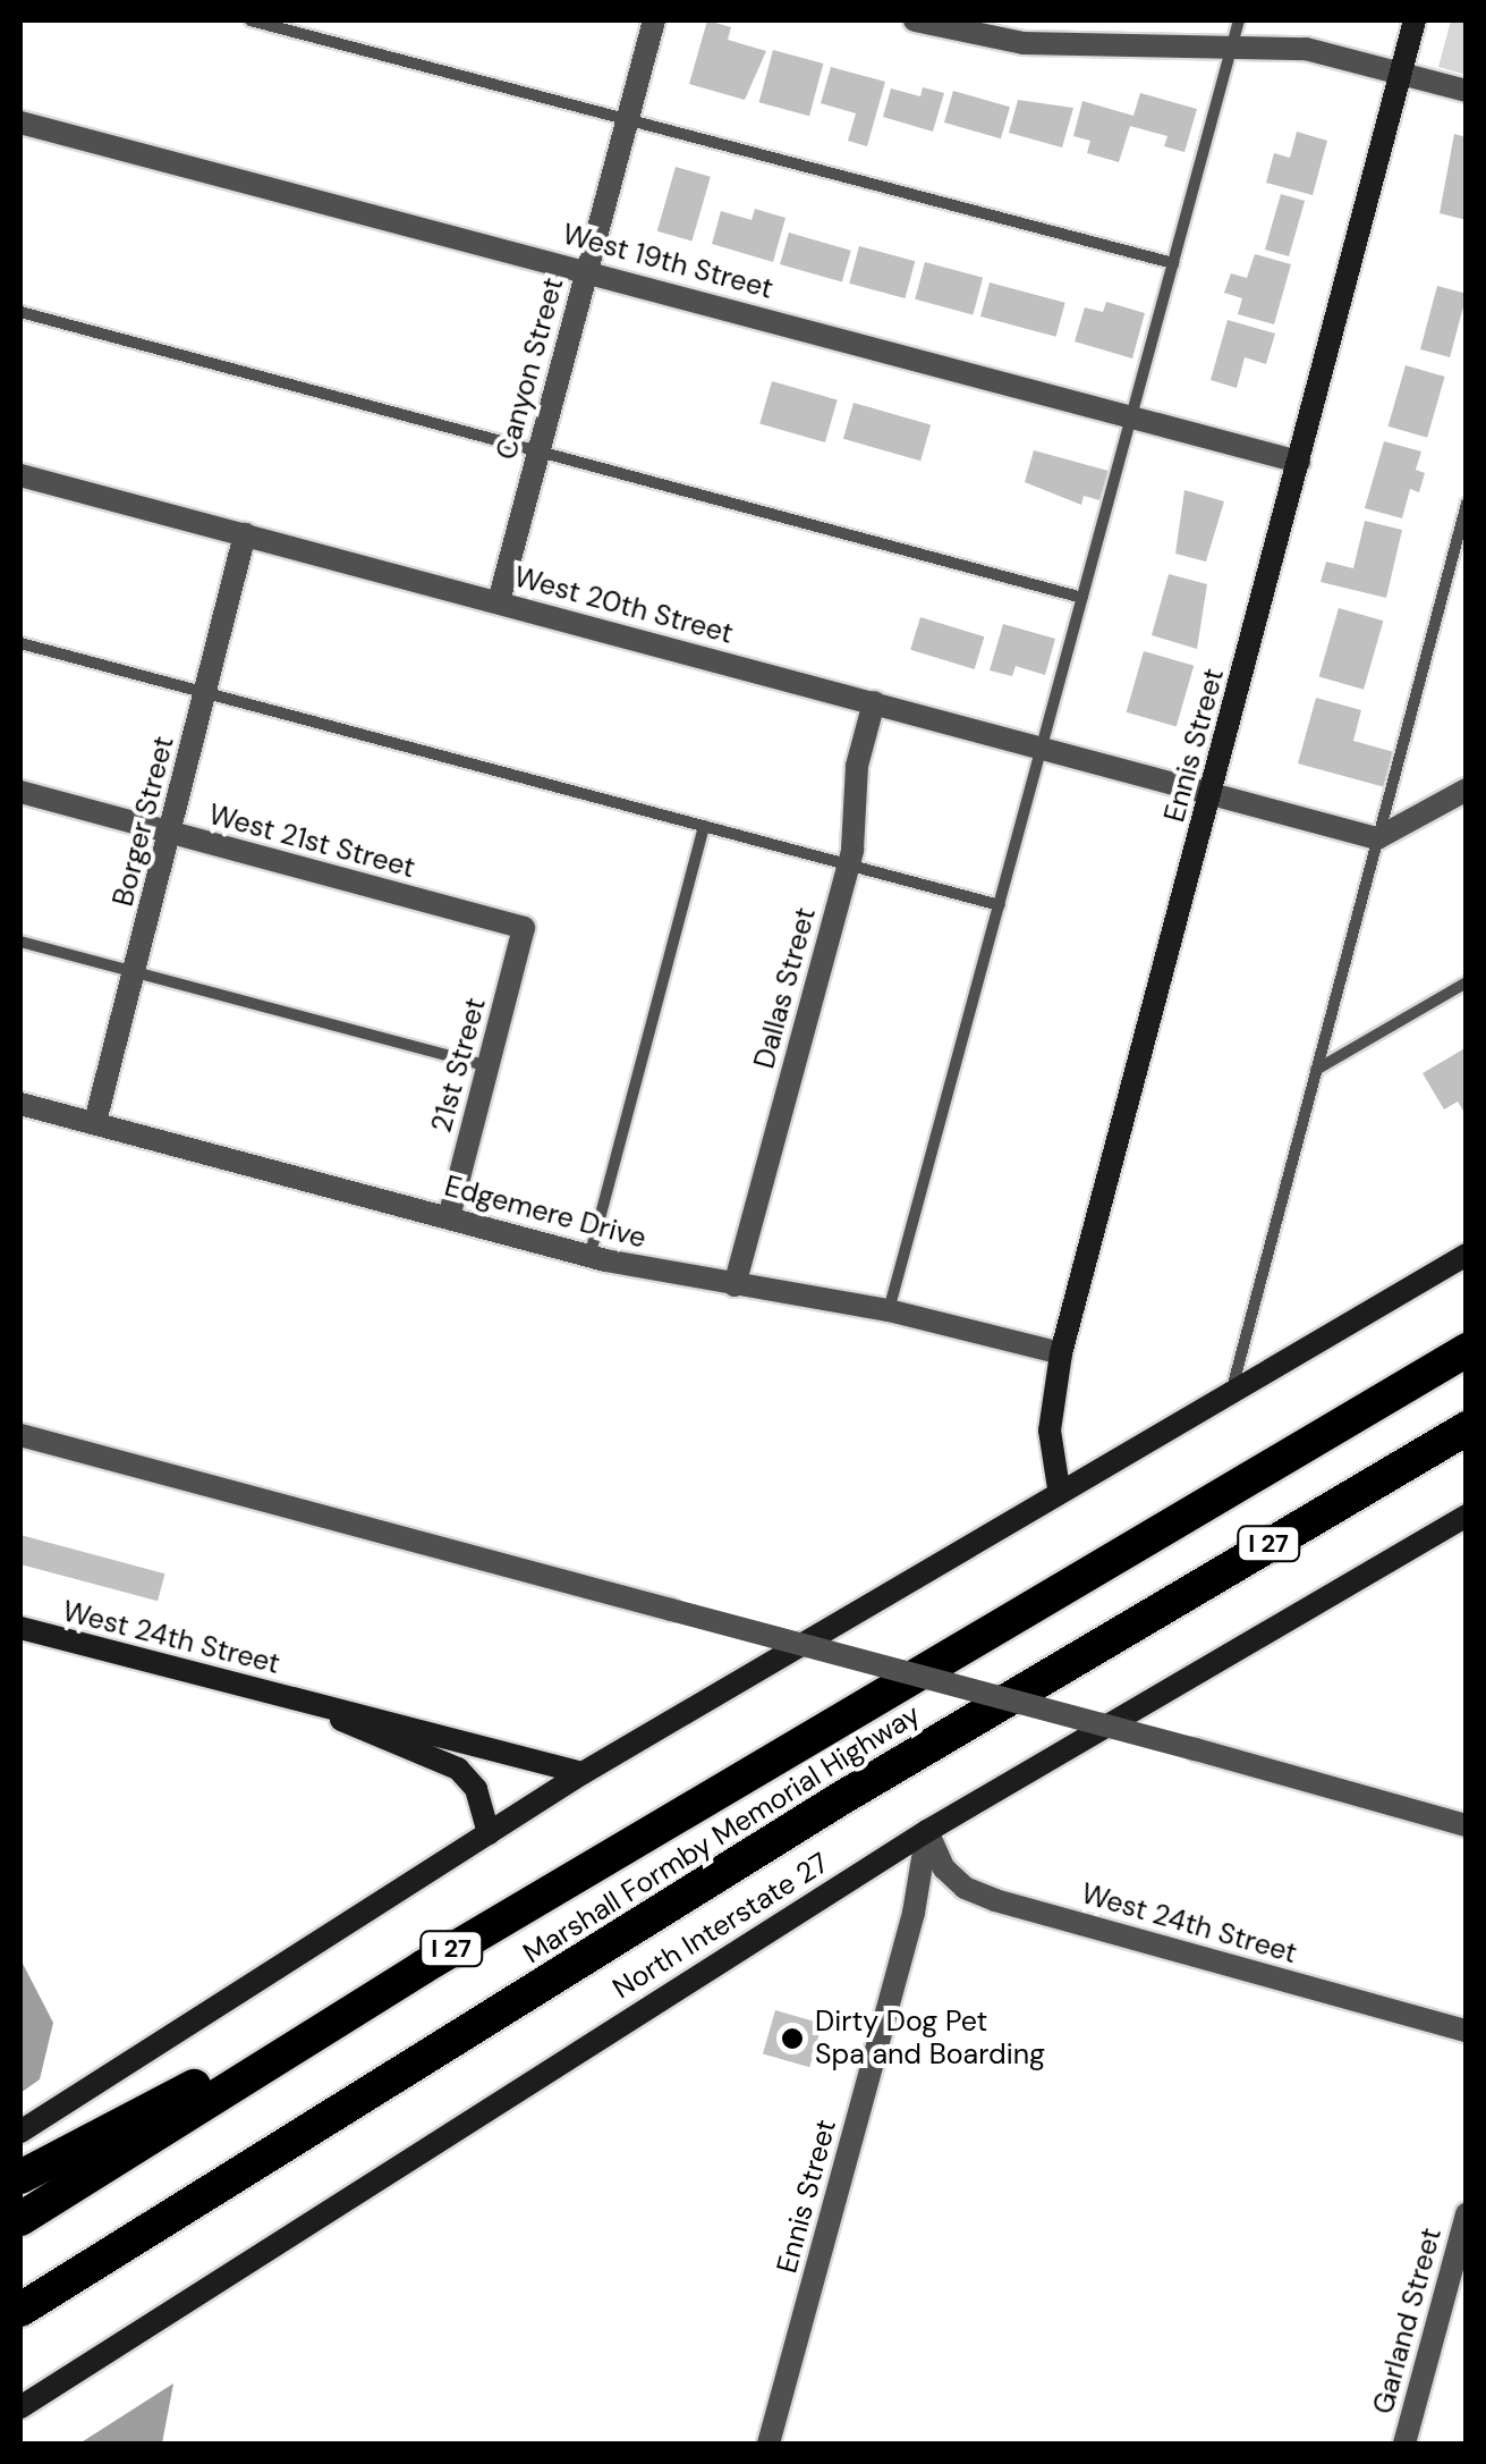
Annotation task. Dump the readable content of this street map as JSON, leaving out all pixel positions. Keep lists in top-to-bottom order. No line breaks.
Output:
{"streets":{"highway":["I 27","Marshall Formby Memorial Highway"],"main road":["Ennis Street","West 24th Street","North Interstate 27"],"street":["West 19th Street","Canyon Street","West 20th Street","Borger Street","West 21st Street","Dallas Street","21st Street","Edgemere Drive","Garland Street"]},"crossings":[["West 19th Street","Canyon Street"],["West 19th Street","Ennis Street"],["Canyon Street","West 20th Street"],["West 20th Street","Ennis Street"],["West 20th Street","Borger Street"],["West 20th Street","Dallas Street"],["Ennis Street","Edgemere Drive"],["Ennis Street","West 24th Street"],["Ennis Street","North Interstate 27"],["Borger Street","West 21st Street"],["Borger Street","Edgemere Drive"],["West 21st Street","21st Street"],["Dallas Street","Edgemere Drive"],["21st Street","Edgemere Drive"],["West 24th Street","North Interstate 27"]],"places":["Dirty Dog Pet Spa and Boarding"]}
